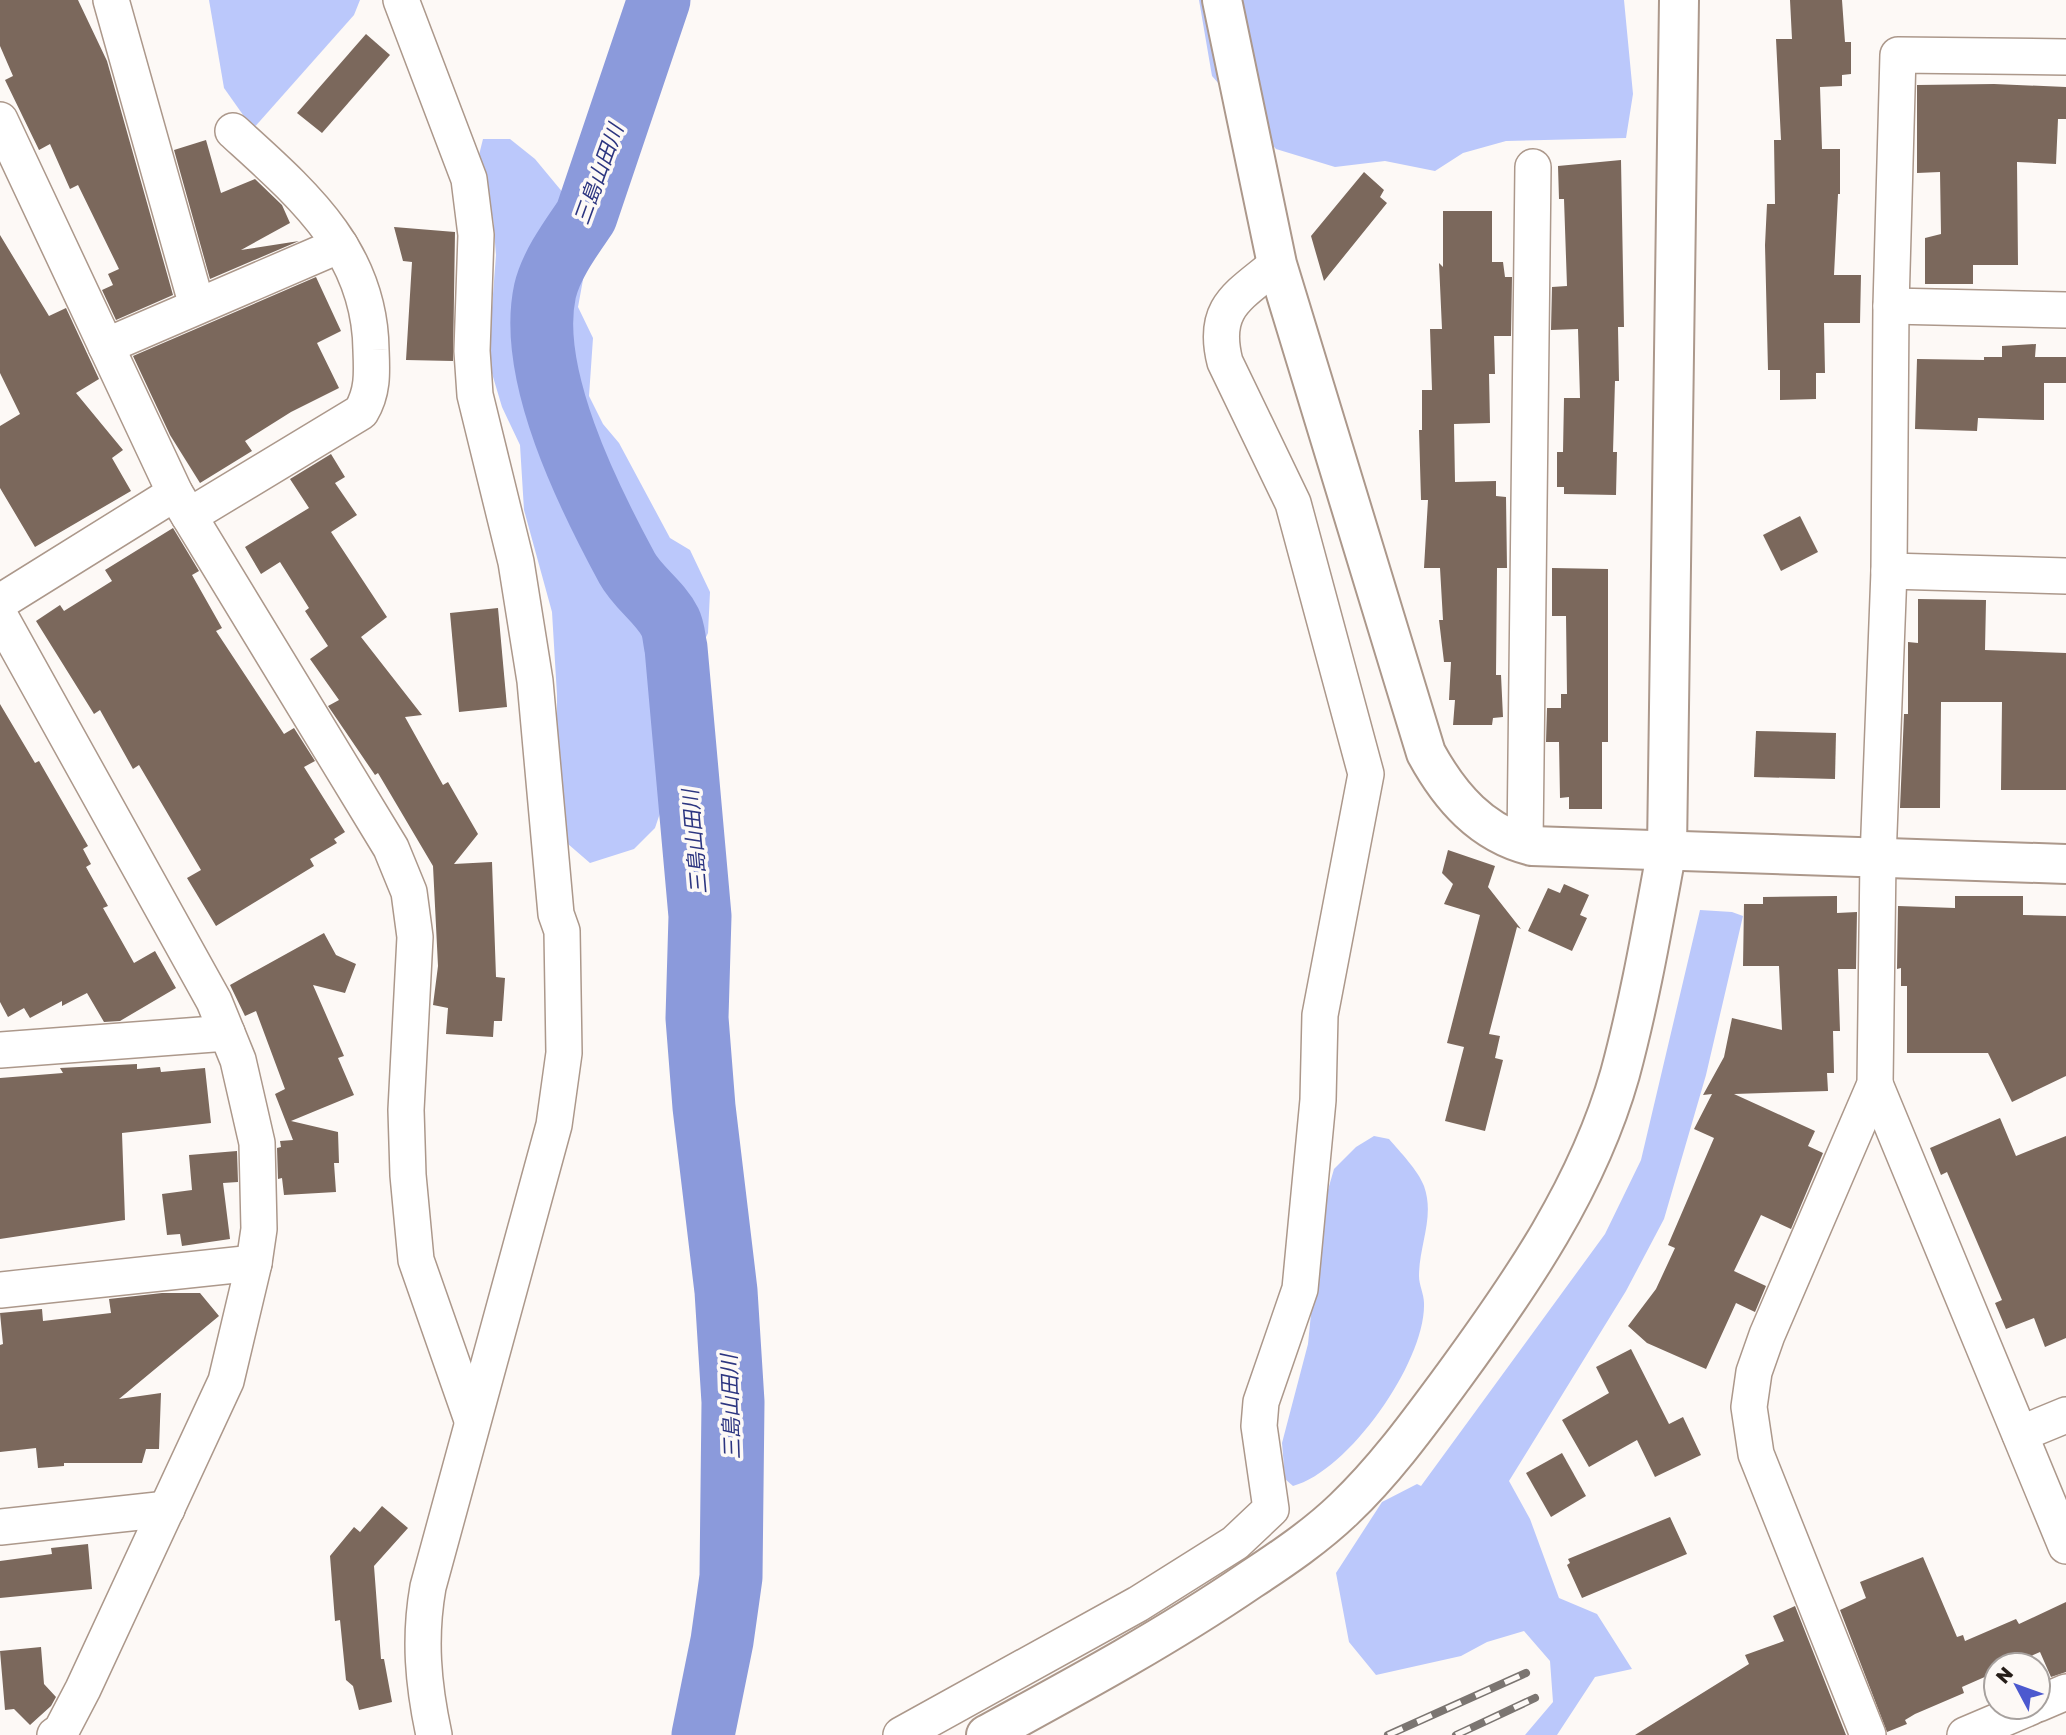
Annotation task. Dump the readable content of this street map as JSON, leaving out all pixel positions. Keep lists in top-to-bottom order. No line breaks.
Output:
{"water":["三島山田川"],"north":"top left"}
